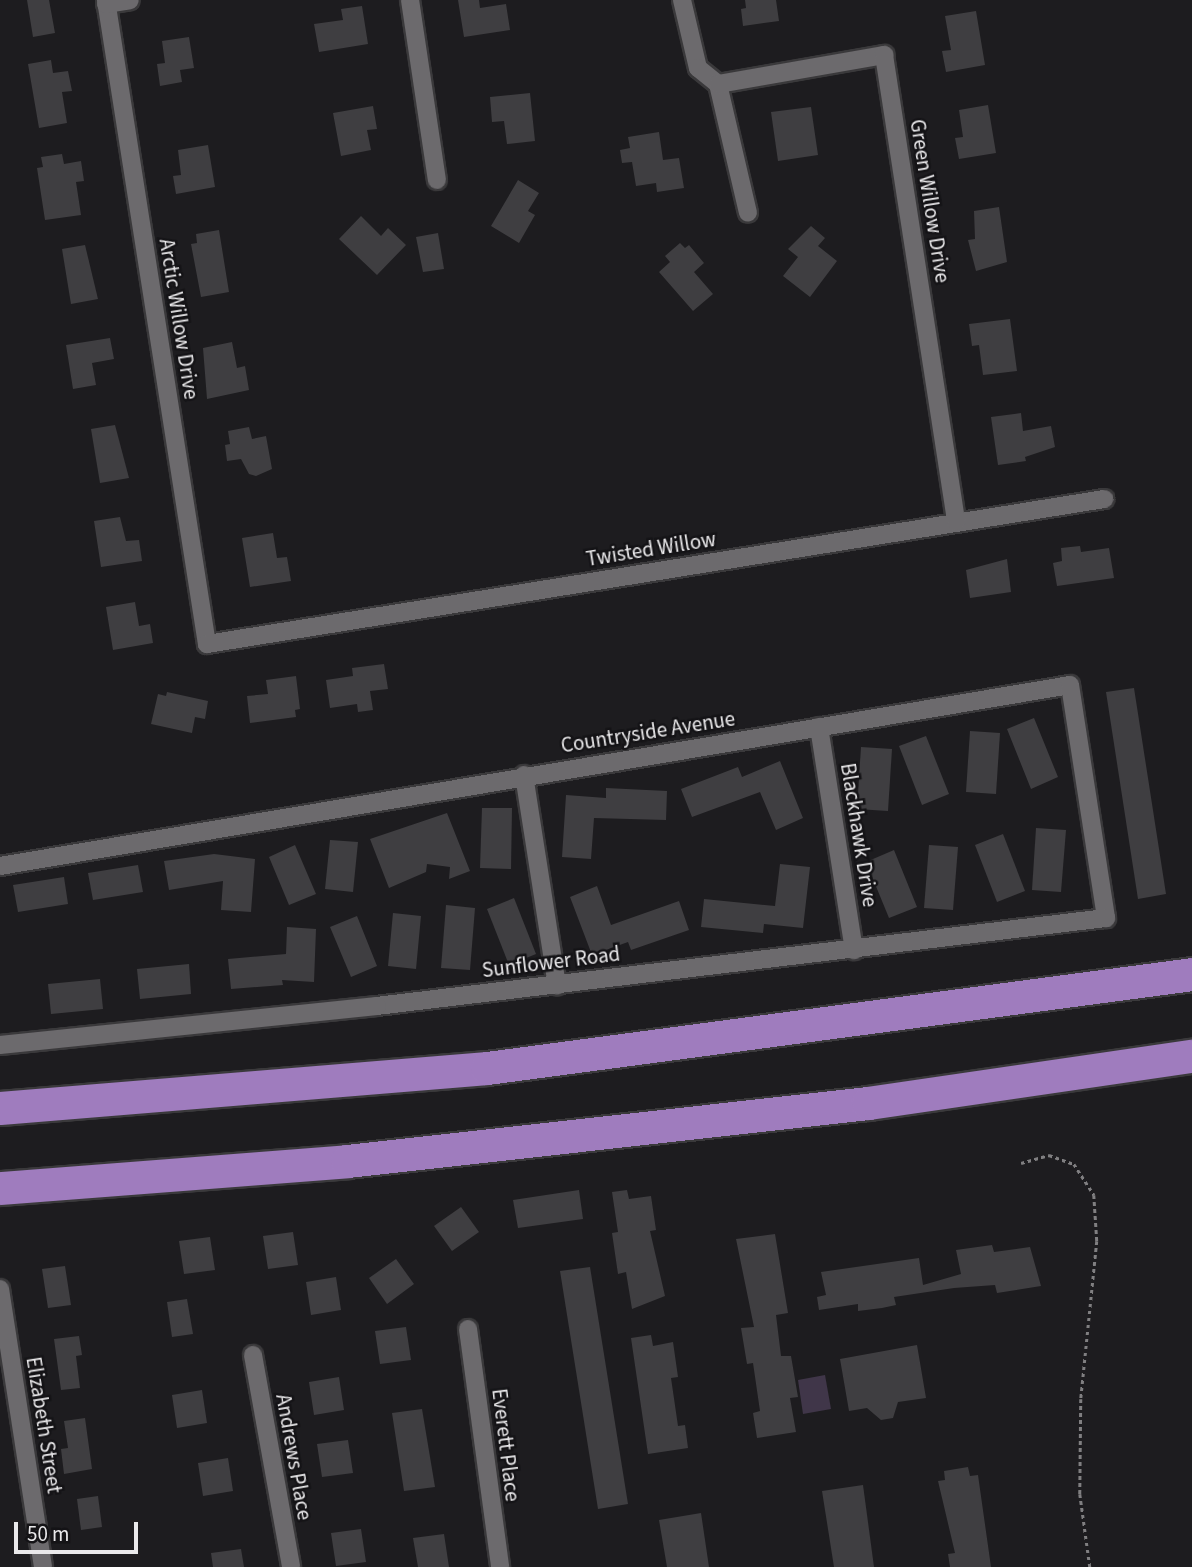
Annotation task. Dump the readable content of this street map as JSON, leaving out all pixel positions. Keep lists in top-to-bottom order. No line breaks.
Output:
{"streets":{"street":["Green Willow Drive","Arctic Willow Drive","Twisted Willow","Countryside Avenue","Blackhawk Drive","Sunflower Road","Elizabeth Street","Everett Place","Andrews Place"]},"crossings":[["Green Willow Drive","Twisted Willow"],["Arctic Willow Drive","Twisted Willow"],["Countryside Avenue","Blackhawk Drive"],["Countryside Avenue","Sunflower Road"],["Blackhawk Drive","Sunflower Road"]],"scale_bar":"50 m"}
